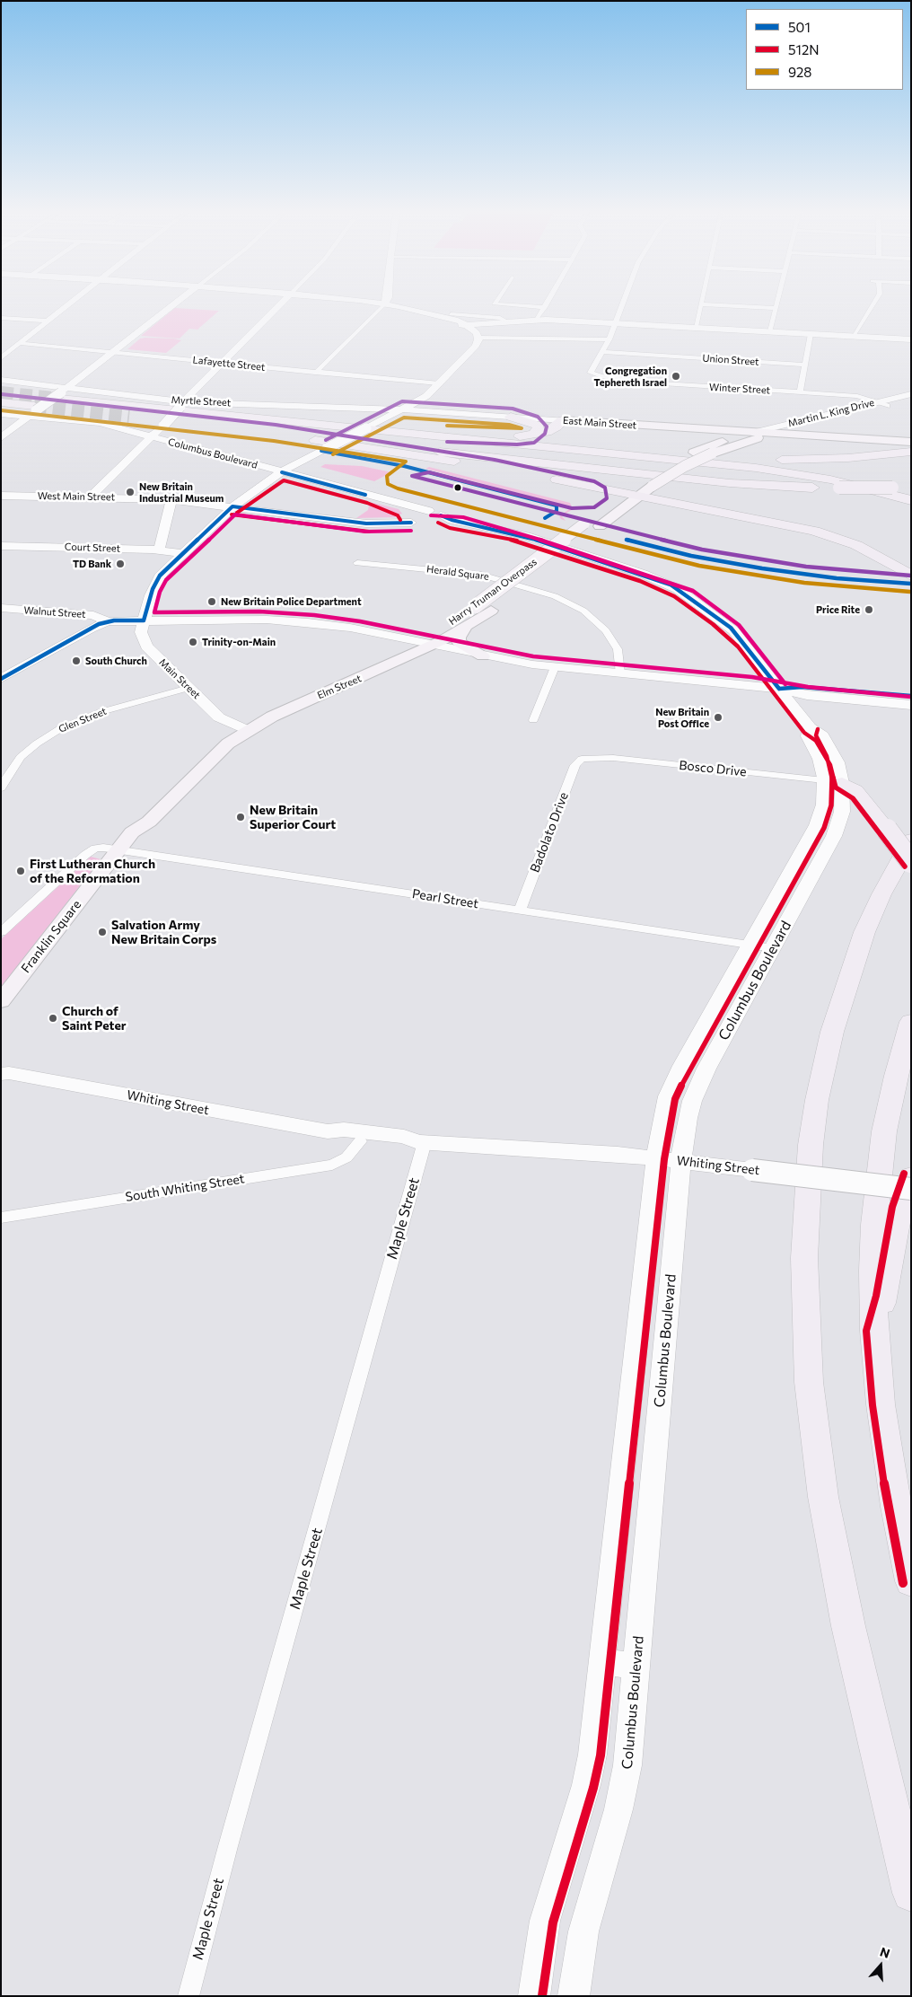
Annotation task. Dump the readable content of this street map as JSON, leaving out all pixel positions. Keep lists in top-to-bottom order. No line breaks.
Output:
{"streets":{"main road":["East Main Street","Harry Truman Overpass","Elm Street","Franklin Square"],"street":["Union Street","Lafayette Street","Winter Street","Myrtle Street","Martin L. King Drive","Columbus Boulevard","West Main Street","Court Street","Herald Square","Walnut Street","Main Street","Glen Street","Bosco Drive","Badolato Drive","Pearl Street","Whiting Street","South Whiting Street","Maple Street"]},"crossings":[["Union Street","Winter Street"],["Lafayette Street","Main Street"],["Winter Street","Martin L. King Drive"],["Myrtle Street","East Main Street"],["Myrtle Street","Main Street"],["Martin L. King Drive","East Main Street"],["Martin L. King Drive","Harry Truman Overpass"],["East Main Street","Harry Truman Overpass"],["East Main Street","Main Street"],["Columbus Boulevard","West Main Street"],["Columbus Boulevard","Main Street"],["Columbus Boulevard","Bosco Drive"],["Columbus Boulevard","Pearl Street"],["Columbus Boulevard","Whiting Street"],["West Main Street","Main Street"],["Court Street","Main Street"],["Harry Truman Overpass","Elm Street"],["Main Street","Elm Street"],["Main Street","Glen Street"],["Main Street","Franklin Square"],["Elm Street","Franklin Square"],["Bosco Drive","Badolato Drive"],["Badolato Drive","Pearl Street"],["Pearl Street","Franklin Square"],["Whiting Street","South Whiting Street"],["Whiting Street","Maple Street"]],"places":["Congregation Tephereth Israel","New Britain Industrial Museum","TD Bank","New Britain Police Department","Price Rite","Trinity-on-Main","South Church","New Britain Post Office","New Britain Superior Court","First Lutheran Church of the Reformation","Salvation Army New Britain Corps","Church of Saint Peter"],"lines":["transit line 928","transit line 501","transit line 512N"],"legend":["501","512N","928"],"north":"top"}
